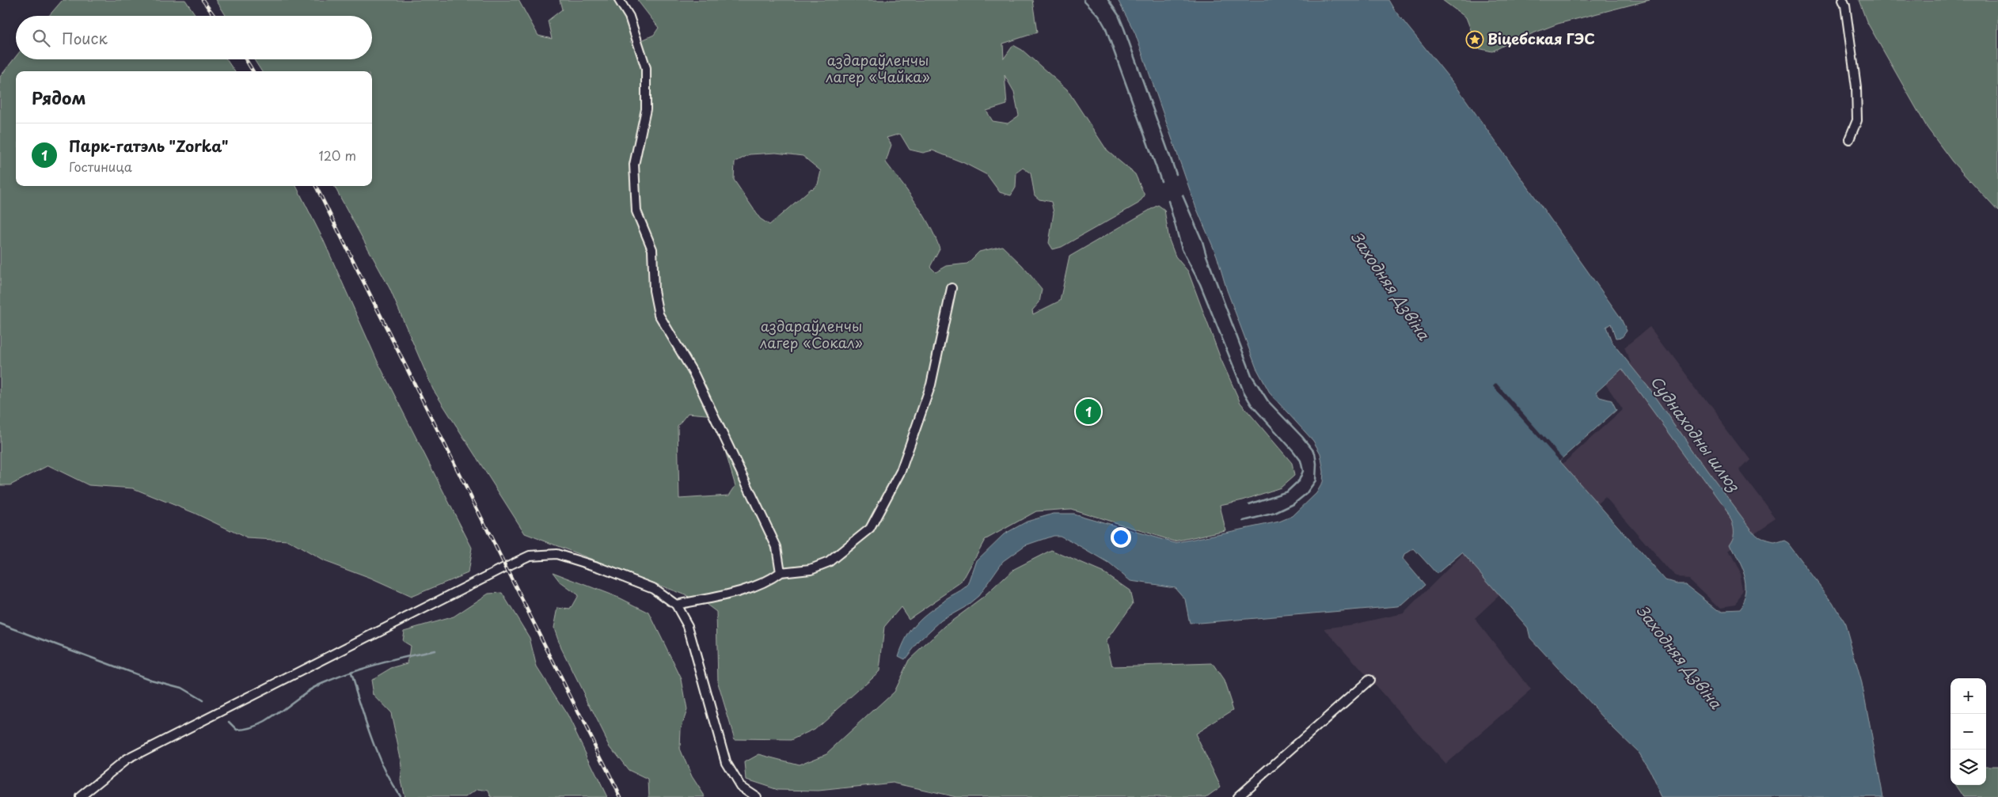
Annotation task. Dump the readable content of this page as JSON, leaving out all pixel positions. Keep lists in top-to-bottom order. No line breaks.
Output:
{"water":["Заходняя Дзвіна","Суднаходны шлюз"],"parks":["аздараўленчы лагер «Чайка»","аздараўленчы лагер «Сокал»"],"places":{"place":["Віцебская ГЭС"]},"page":{"search":"Поиск","heading":"Рядом","list":[{"mark":"1","name":"Парк-гатэль \"Zorka\"","note":"Гостиница","value":"120 m"}],"pins":"1","map_buttons":["+","−"]}}
